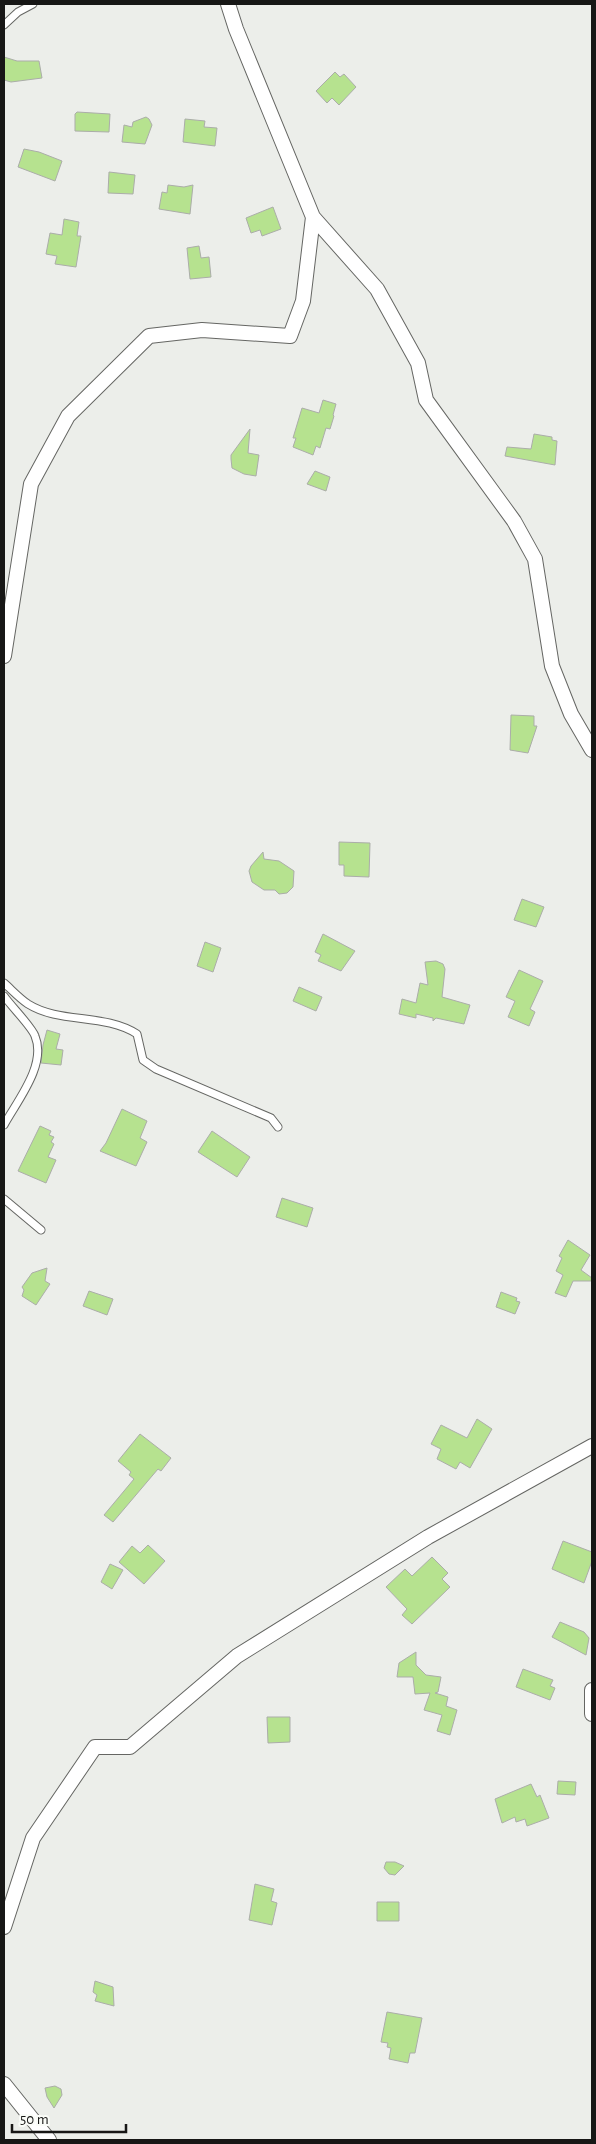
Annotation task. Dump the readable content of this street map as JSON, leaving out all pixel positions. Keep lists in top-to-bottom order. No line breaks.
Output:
{"scale_bar":"50 m"}
